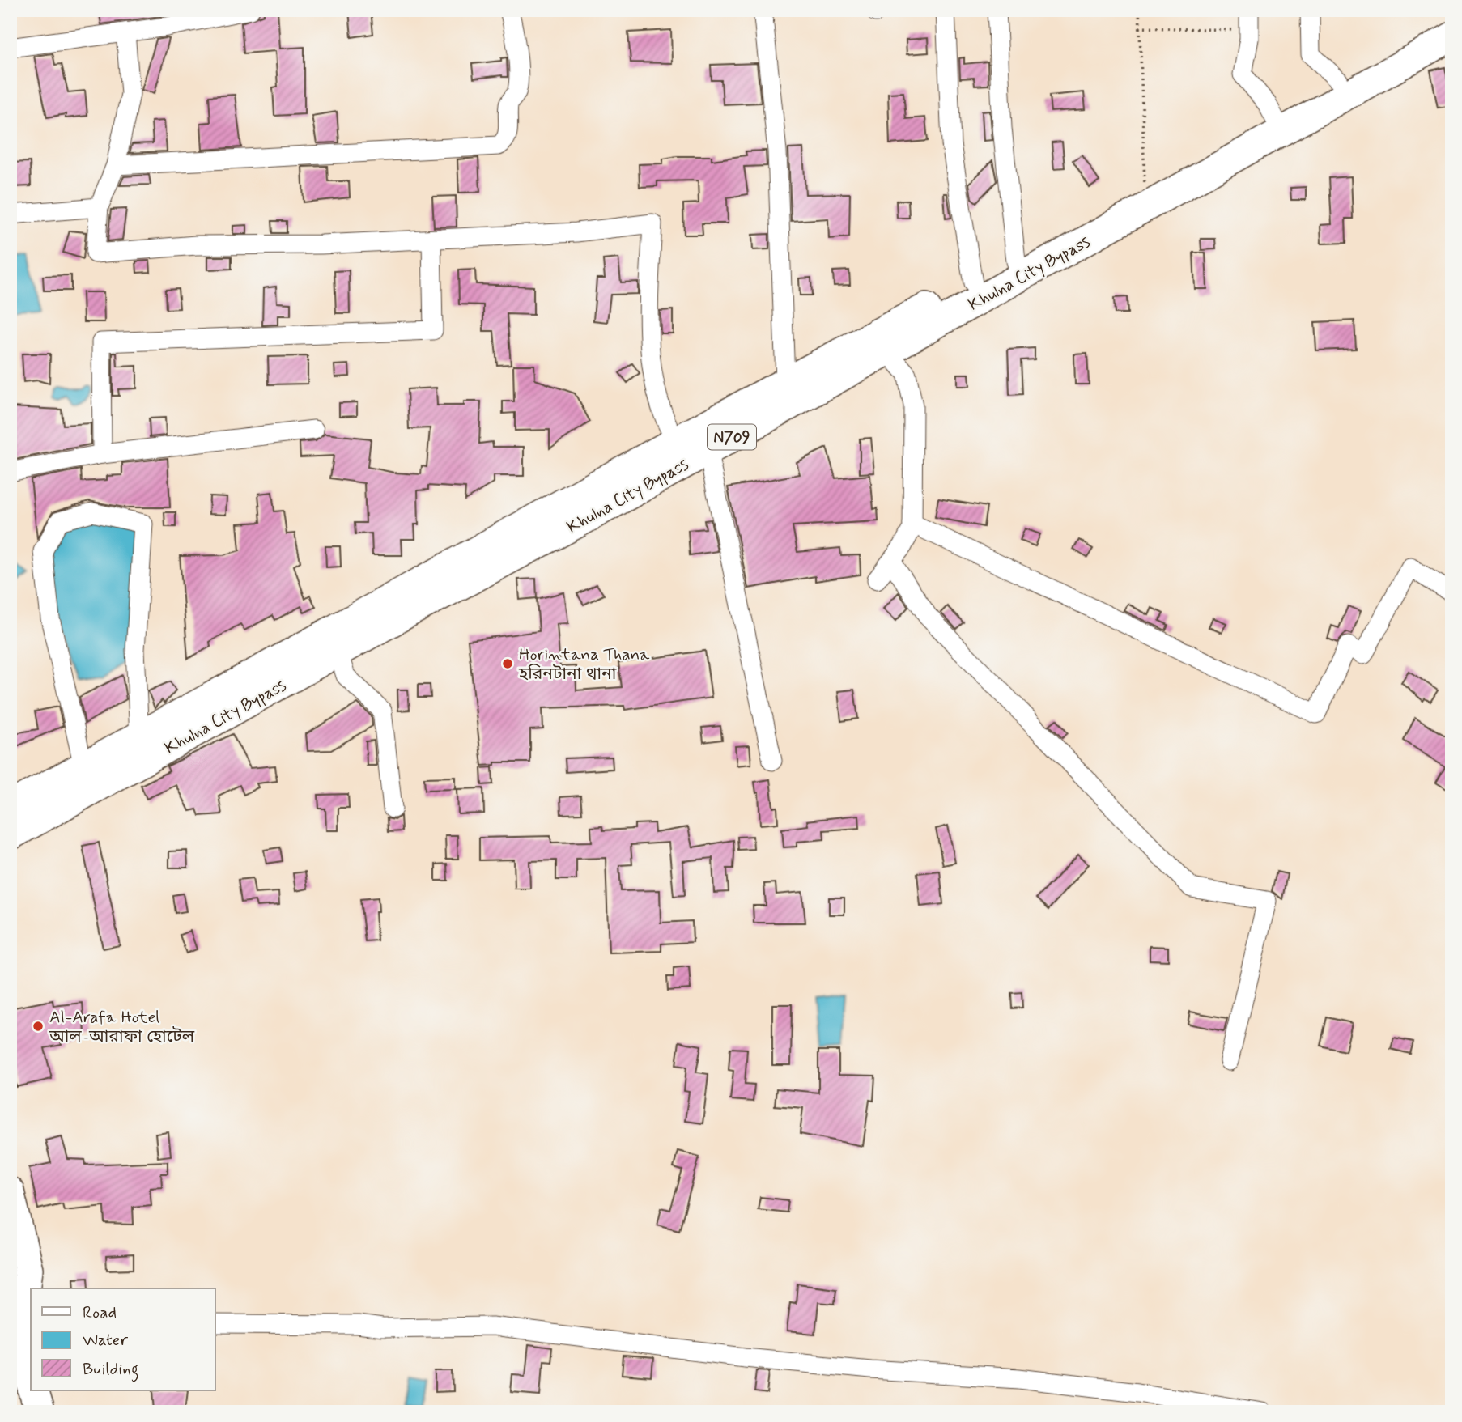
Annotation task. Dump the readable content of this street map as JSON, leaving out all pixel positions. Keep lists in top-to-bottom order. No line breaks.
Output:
{"streets":{"highway":["Khulna City Bypass","N709"]},"places":["Horintana Thana হরিনটানা থানা","Al-Arafa Hotel আল-আরাফা হোটেল"],"legend":["Road","Water","Building"]}
